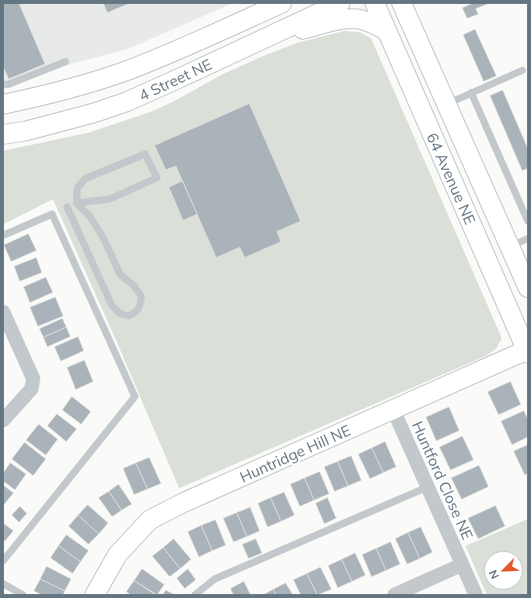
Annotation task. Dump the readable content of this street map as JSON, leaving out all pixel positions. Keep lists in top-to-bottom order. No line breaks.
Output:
{"streets":{"main road":["4 Street NE","64 Avenue NE","Huntridge Hill NE"],"street":["Huntford Close NE"]},"crossings":[["64 Avenue NE","Huntridge Hill NE"],["Huntridge Hill NE","Huntford Close NE"]],"north":"bottom left"}
